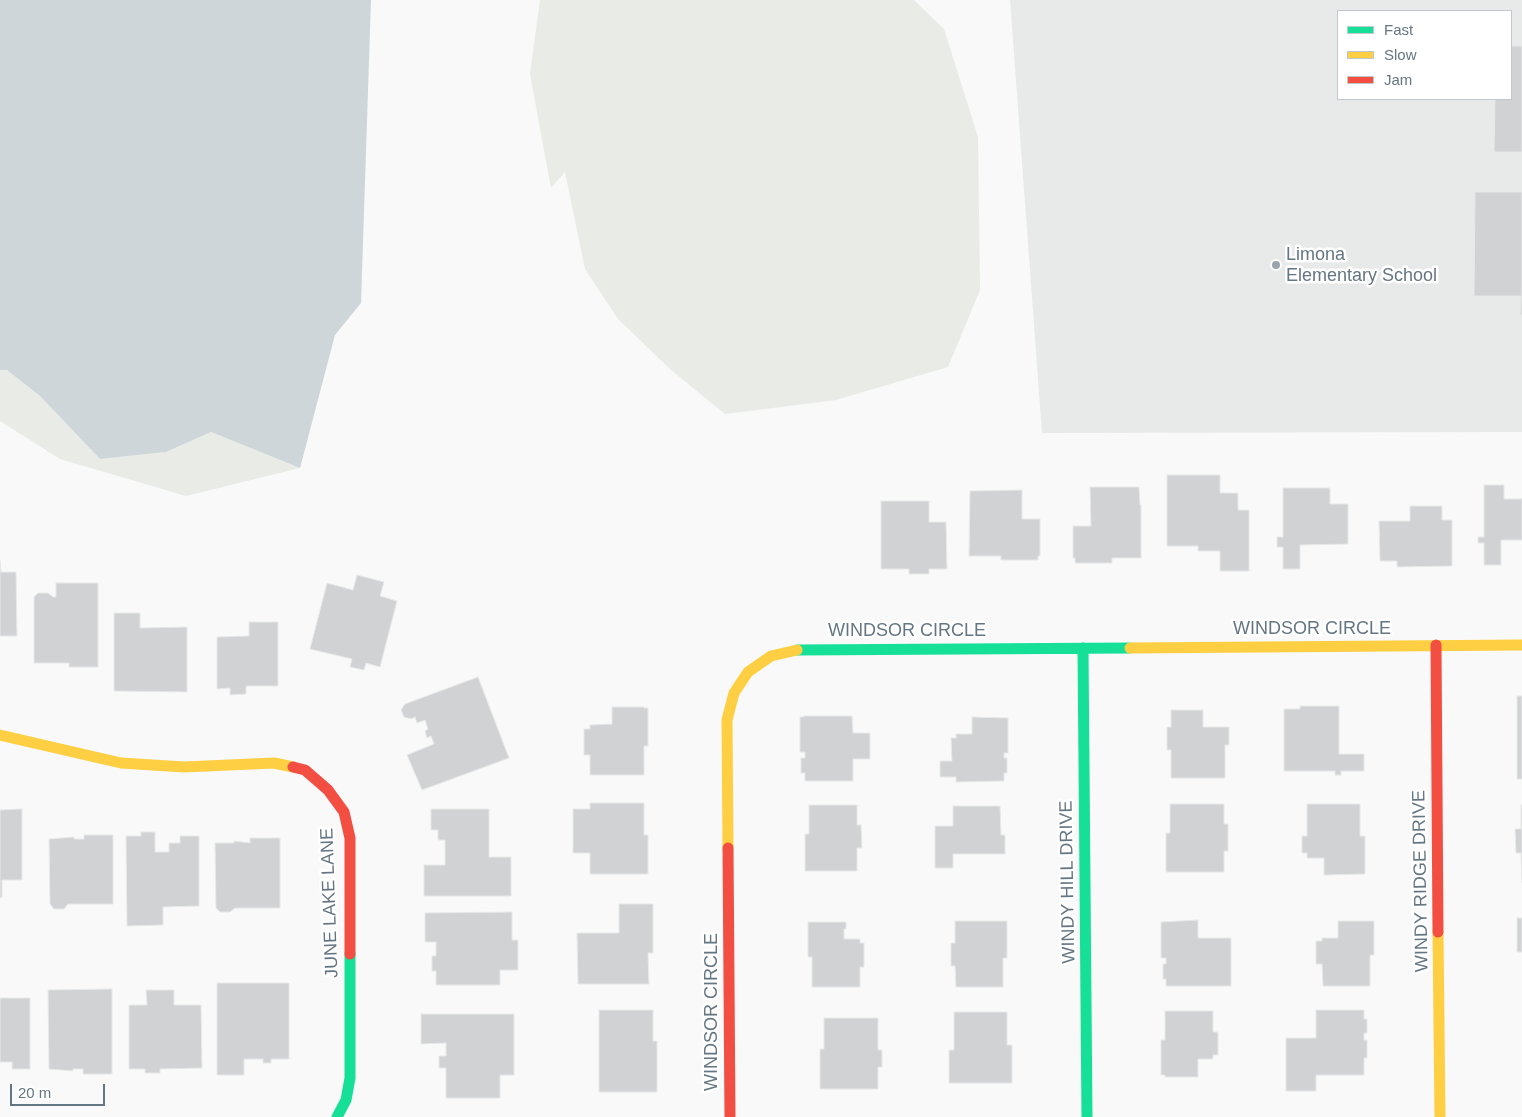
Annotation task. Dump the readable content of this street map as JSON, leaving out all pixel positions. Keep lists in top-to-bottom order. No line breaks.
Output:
{"streets":{"street":["WINDSOR CIRCLE","WINDY RIDGE DRIVE","WINDY HILL DRIVE","JUNE LAKE LANE"]},"crossings":[["WINDSOR CIRCLE","WINDY RIDGE DRIVE"],["WINDSOR CIRCLE","WINDY HILL DRIVE"]],"places":["Limona Elementary School"],"legend":["Fast","Slow","Jam"],"scale_bar":"20 m"}
